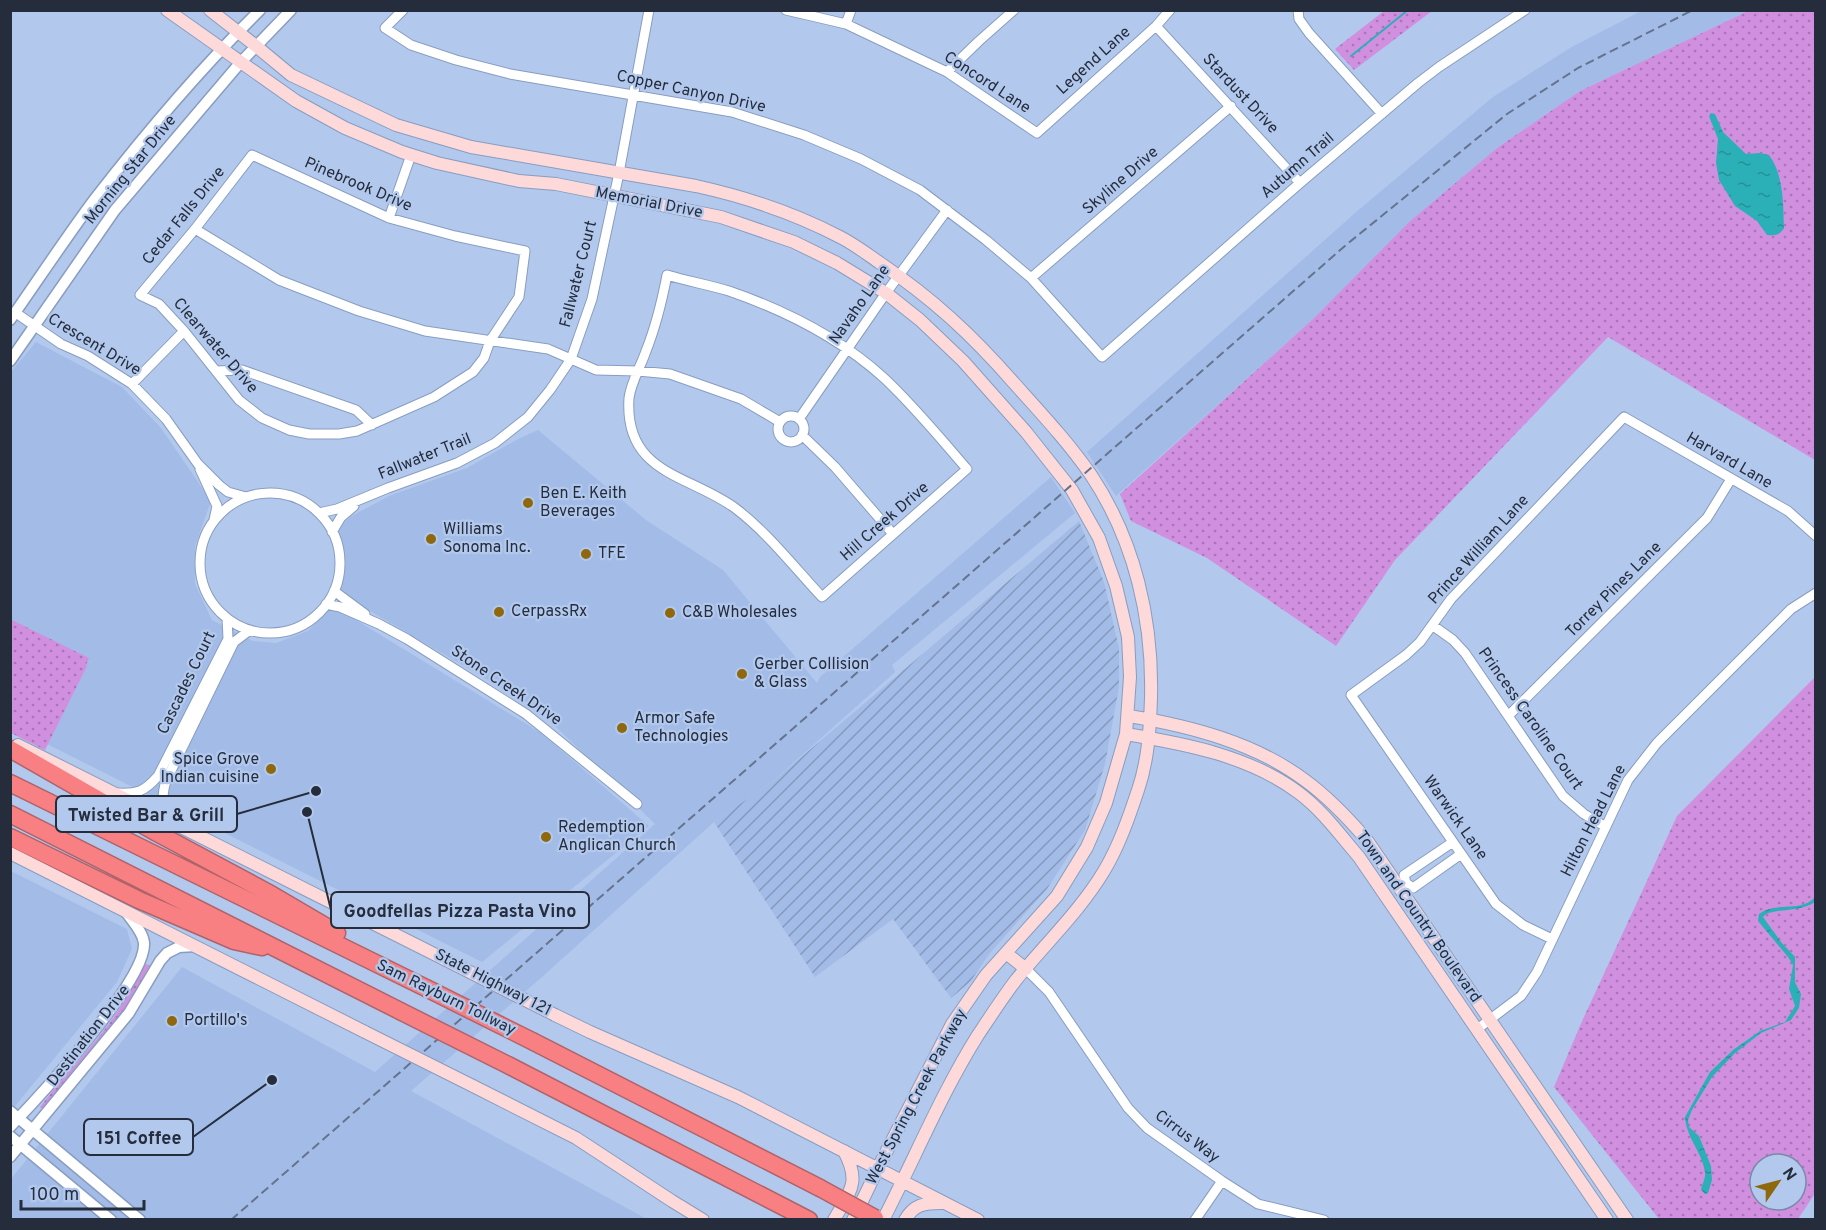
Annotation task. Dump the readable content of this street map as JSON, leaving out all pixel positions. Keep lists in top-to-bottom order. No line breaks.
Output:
{"streets":{"highway":["Sam Rayburn Tollway"],"main road":["Memorial Drive","Town and Country Boulevard","State Highway 121","West Spring Creek Parkway"],"street":["Legend Lane","Concord Lane","Copper Canyon Drive","Stardust Drive","Autumn Trail","Morning Star Drive","Skyline Drive","Pinebrook Drive","Cedar Falls Drive","Fallwater Court","Navaho Lane","Crescent Drive","Clearwater Drive","Fallwater Trail","Harvard Lane","Hill Creek Drive","Prince William Lane","Torrey Pines Lane","Cascades Court","Stone Creek Drive","Princess Caroline Court","Warwick Lane","Hilton Head Lane","Destination Drive","Cirrus Way"]},"crossings":[["Legend Lane","Concord Lane"],["Legend Lane","Stardust Drive"],["Copper Canyon Drive","Autumn Trail"],["Copper Canyon Drive","Skyline Drive"],["Copper Canyon Drive","Fallwater Court"],["Copper Canyon Drive","Navaho Lane"],["Stardust Drive","Autumn Trail"],["Stardust Drive","Skyline Drive"],["Morning Star Drive","Memorial Drive"],["Morning Star Drive","Crescent Drive"],["Pinebrook Drive","Cedar Falls Drive"],["Pinebrook Drive","Clearwater Drive"],["Memorial Drive","Fallwater Court"],["Memorial Drive","Navaho Lane"],["Memorial Drive","West Spring Creek Parkway"],["Cedar Falls Drive","Clearwater Drive"],["Fallwater Court","Fallwater Trail"],["Navaho Lane","Hill Creek Drive"],["Crescent Drive","Fallwater Trail"],["Crescent Drive","Cascades Court"],["Crescent Drive","Stone Creek Drive"],["Fallwater Trail","Cascades Court"],["Fallwater Trail","Stone Creek Drive"],["Harvard Lane","Prince William Lane"],["Harvard Lane","Torrey Pines Lane"],["Prince William Lane","Princess Caroline Court"],["Prince William Lane","Warwick Lane"],["Torrey Pines Lane","Princess Caroline Court"],["Cascades Court","Stone Creek Drive"],["Cascades Court","State Highway 121"],["Princess Caroline Court","Hilton Head Lane"],["Warwick Lane","Hilton Head Lane"],["Hilton Head Lane","Town and Country Boulevard"],["Town and Country Boulevard","West Spring Creek Parkway"],["State Highway 121","West Spring Creek Parkway"],["West Spring Creek Parkway","Cirrus Way"]],"places":["Ben E. Keith Beverages","Williams Sonoma Inc.","TFE","CerpassRx","C&B Wholesales","Gerber Collision & Glass","Armor Safe Technologies","Spice Grove Indian cuisine","Twisted Bar & Grill","Goodfellas Pizza Pasta Vino","Redemption Anglican Church","Portillo's","151 Coffee"],"scale_bar":"100 m","north":"top right"}
